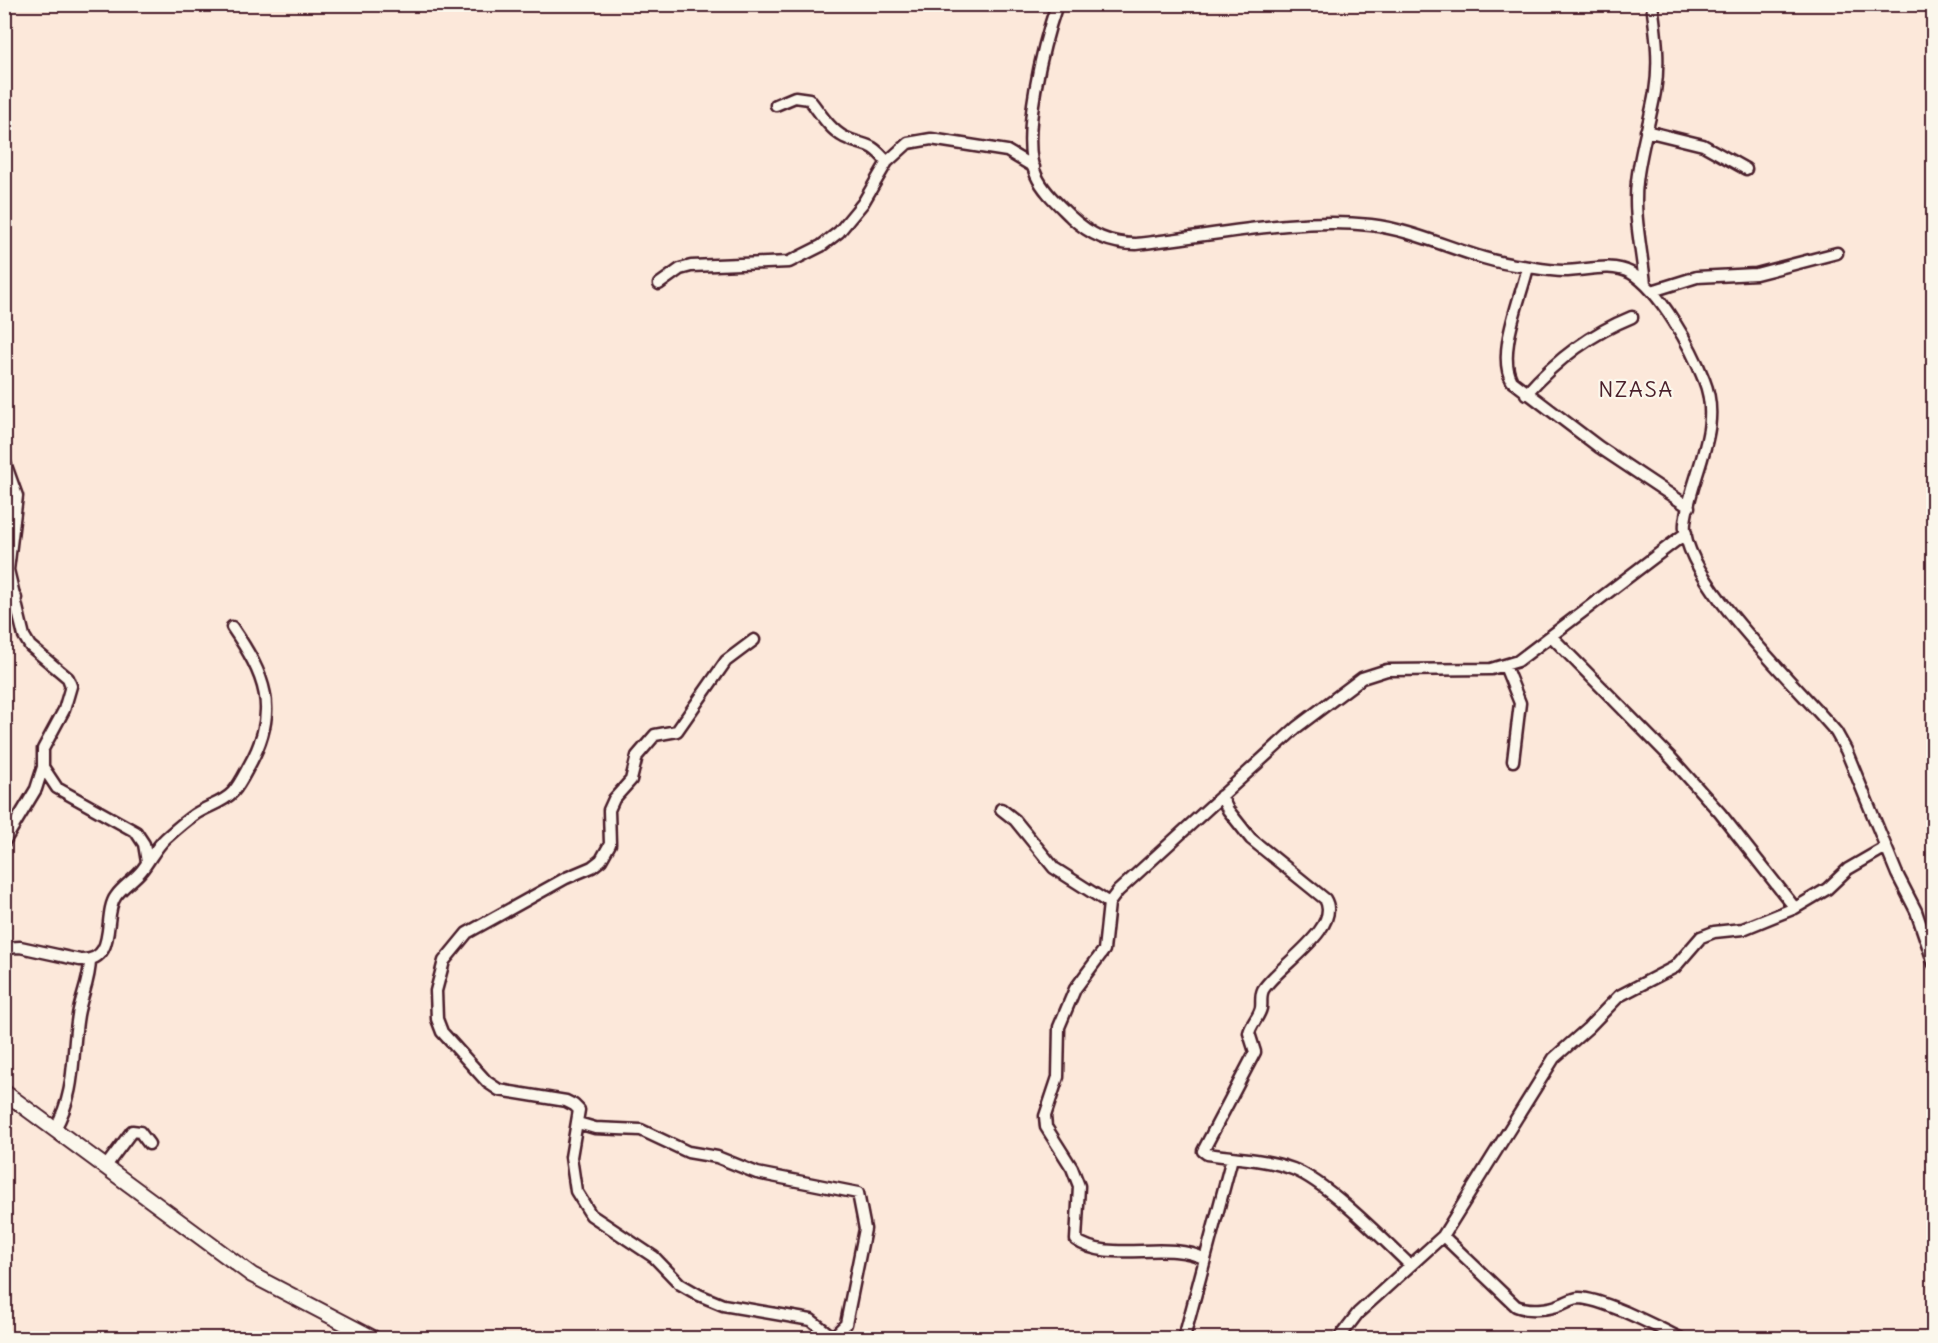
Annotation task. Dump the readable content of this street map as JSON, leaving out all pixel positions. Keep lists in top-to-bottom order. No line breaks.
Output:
{"districts":["NZASA"]}
